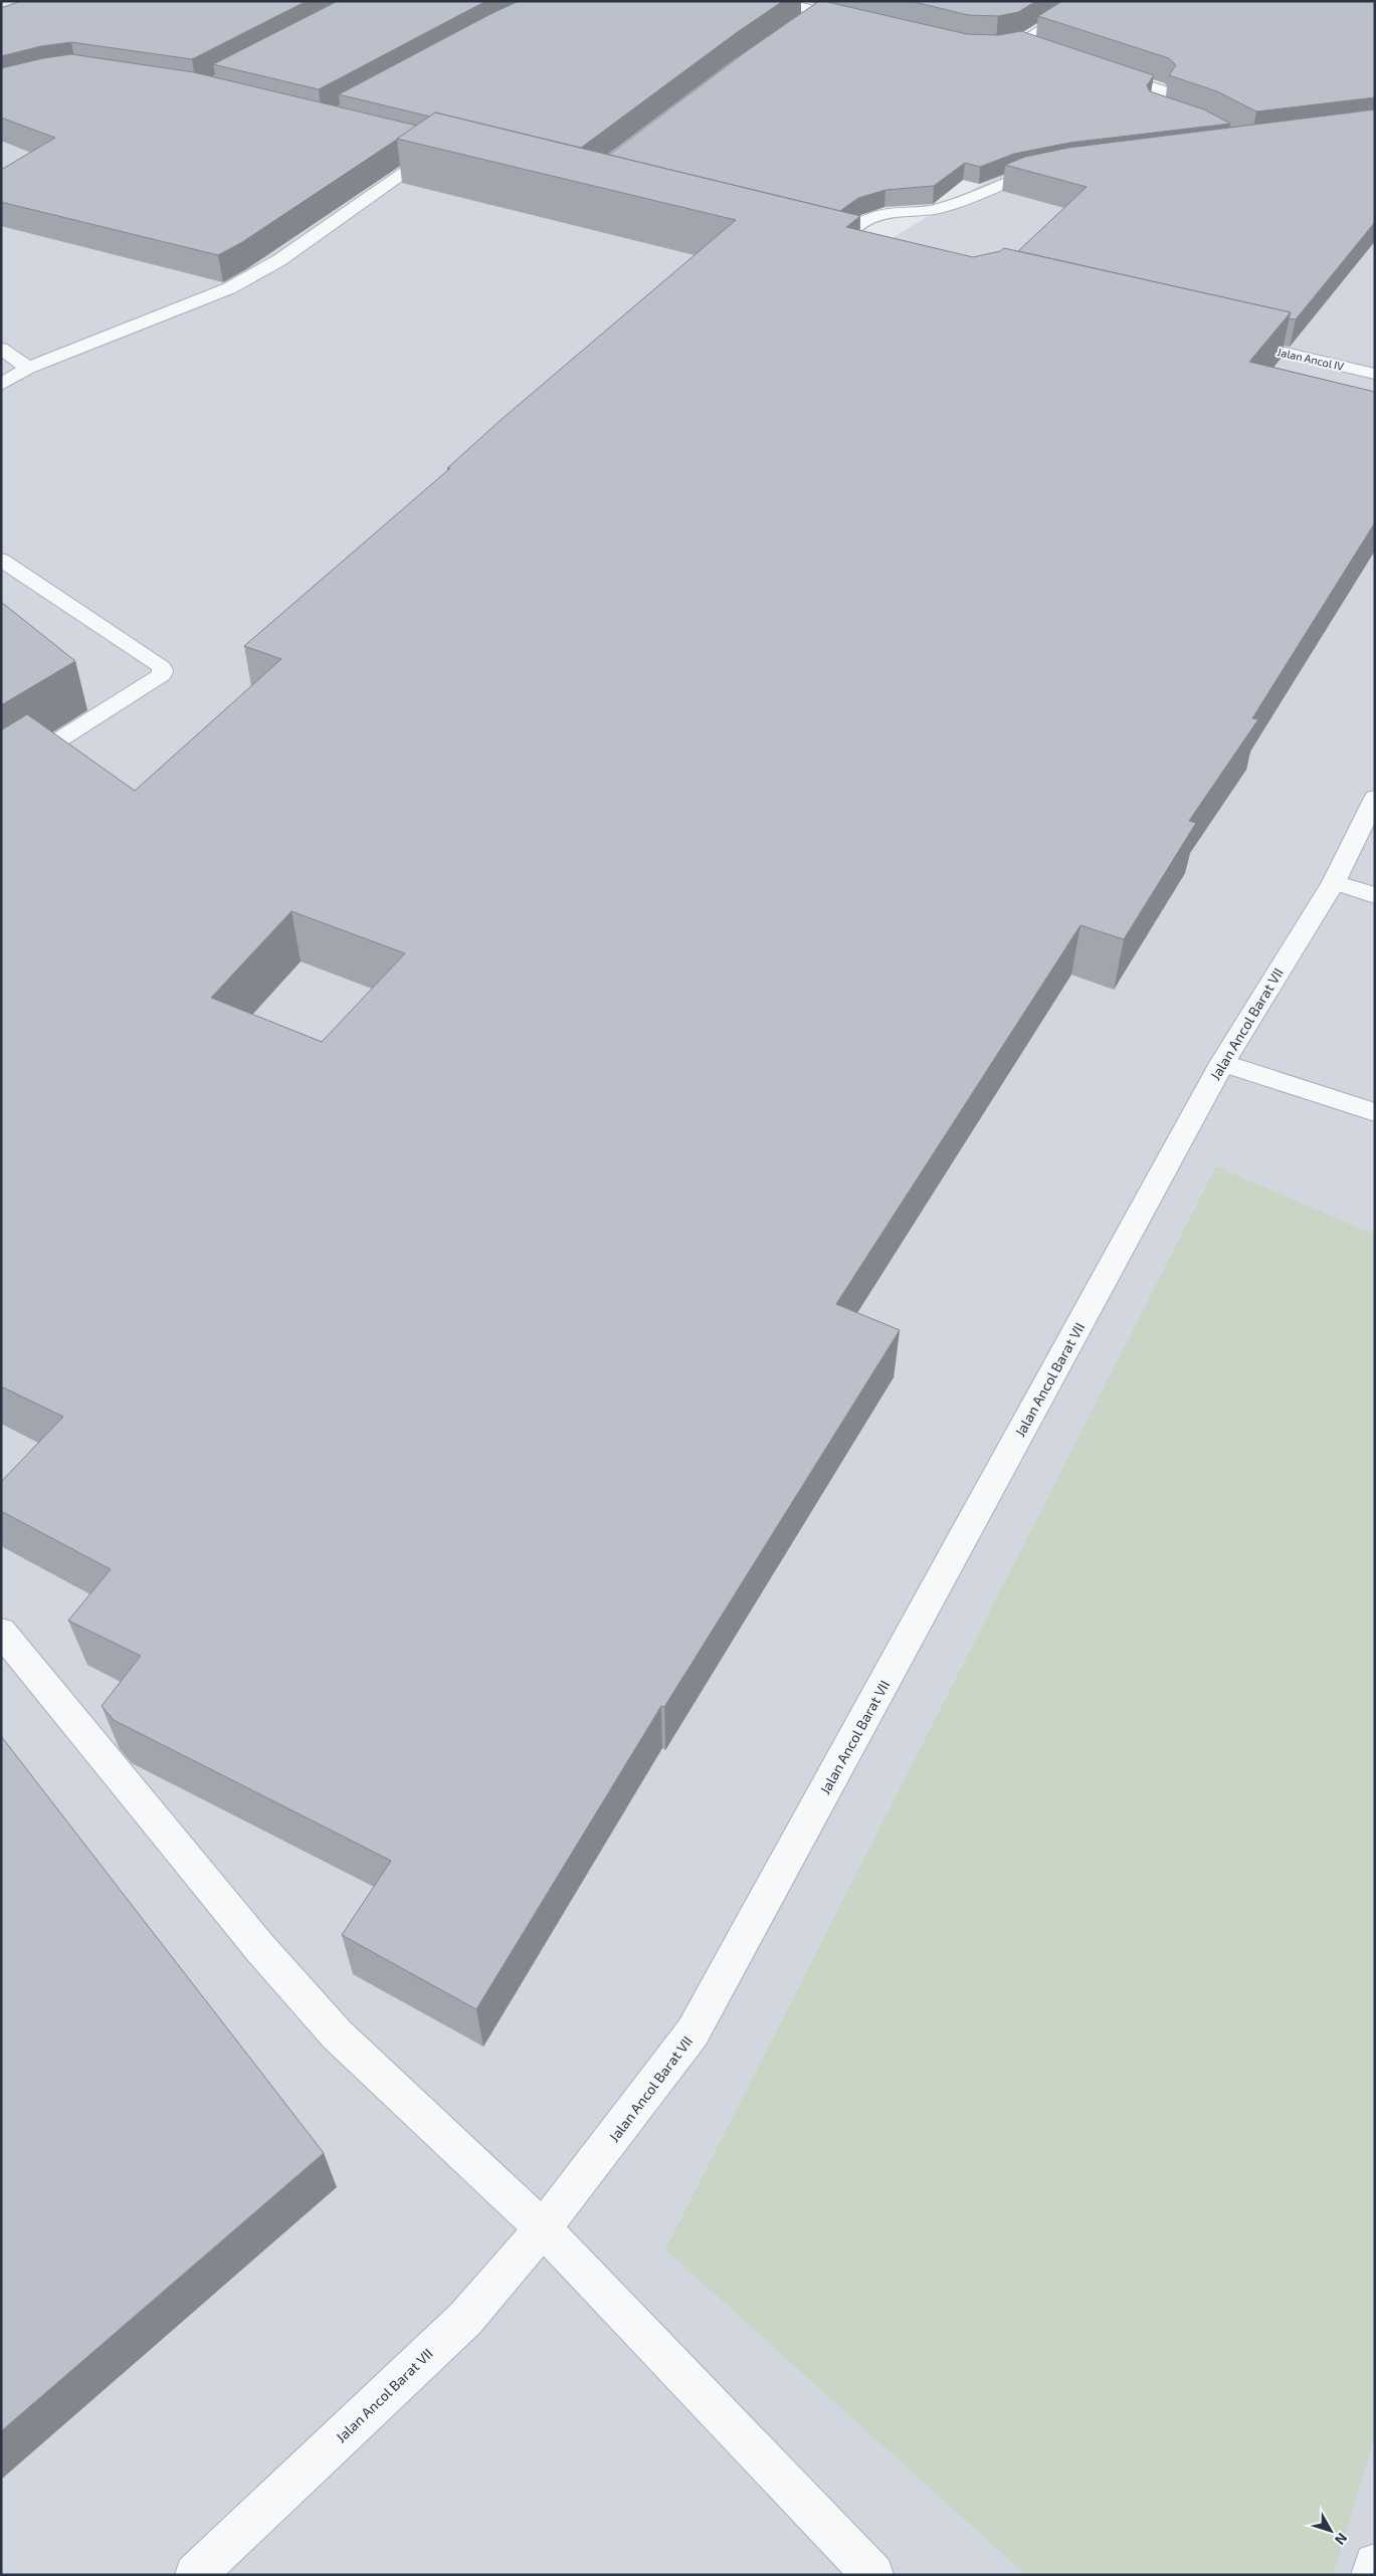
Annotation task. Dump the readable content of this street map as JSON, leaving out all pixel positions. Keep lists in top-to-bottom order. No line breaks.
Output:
{"streets":{"street":["Jalan Ancol IV","Jalan Ancol Barat VII"]},"north":"bottom right"}
